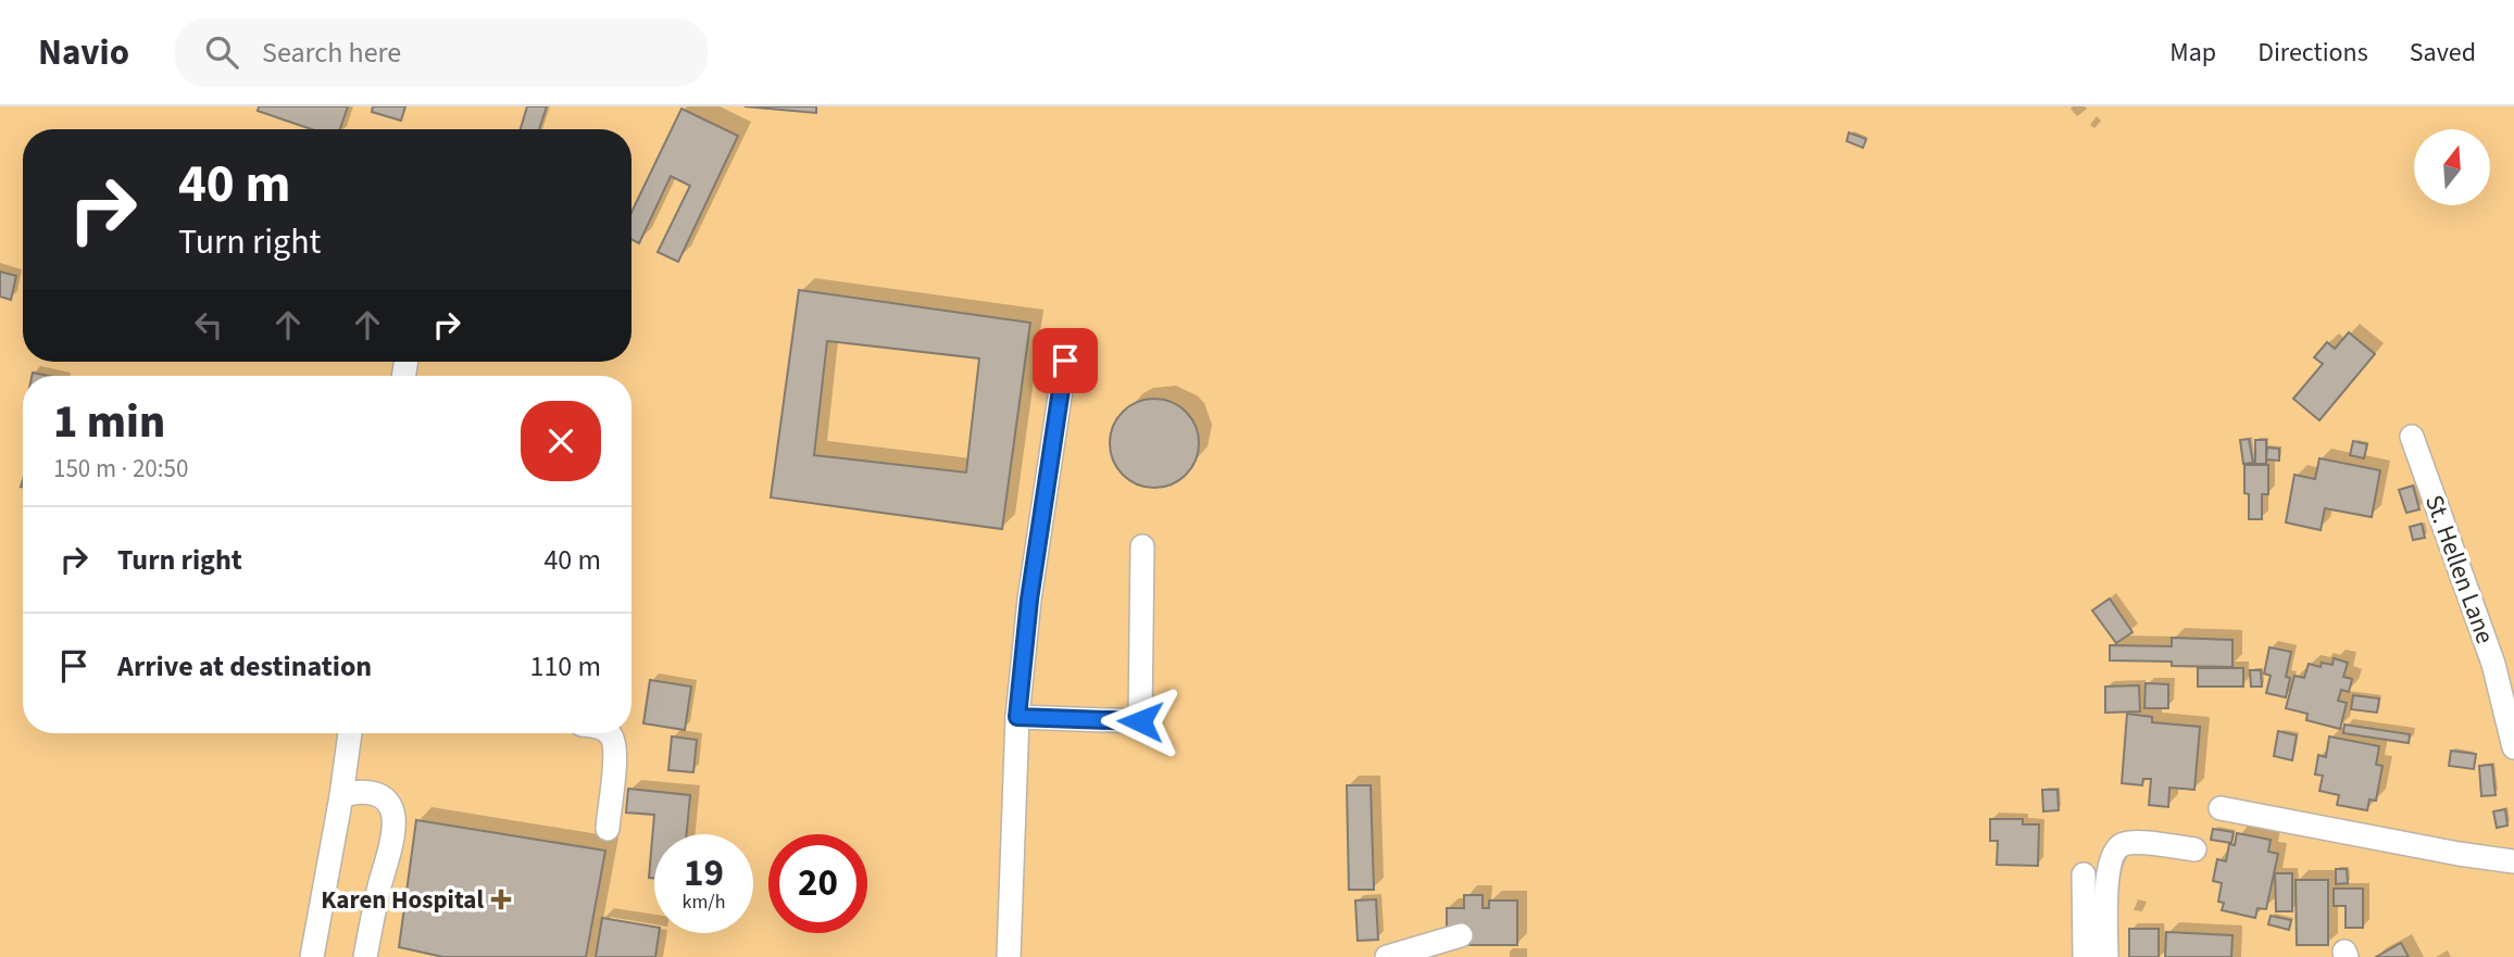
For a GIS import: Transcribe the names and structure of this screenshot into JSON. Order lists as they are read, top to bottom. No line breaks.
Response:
{"streets":{"street":["St. Hellen Lane"]},"places":{"health":["Karen Hospital"]},"north":"top","page":{"header":"Navio","search":"Search here","nav":["Map","Directions","Saved"],"turn":["40 m","Turn right"],"heading":["1 min","150 m · 20:50"],"list":[{"name":"Turn right","value":"40 m"},{"name":"Arrive at destination","value":"110 m"}],"speed":"19 km/h","limit":"20"}}
